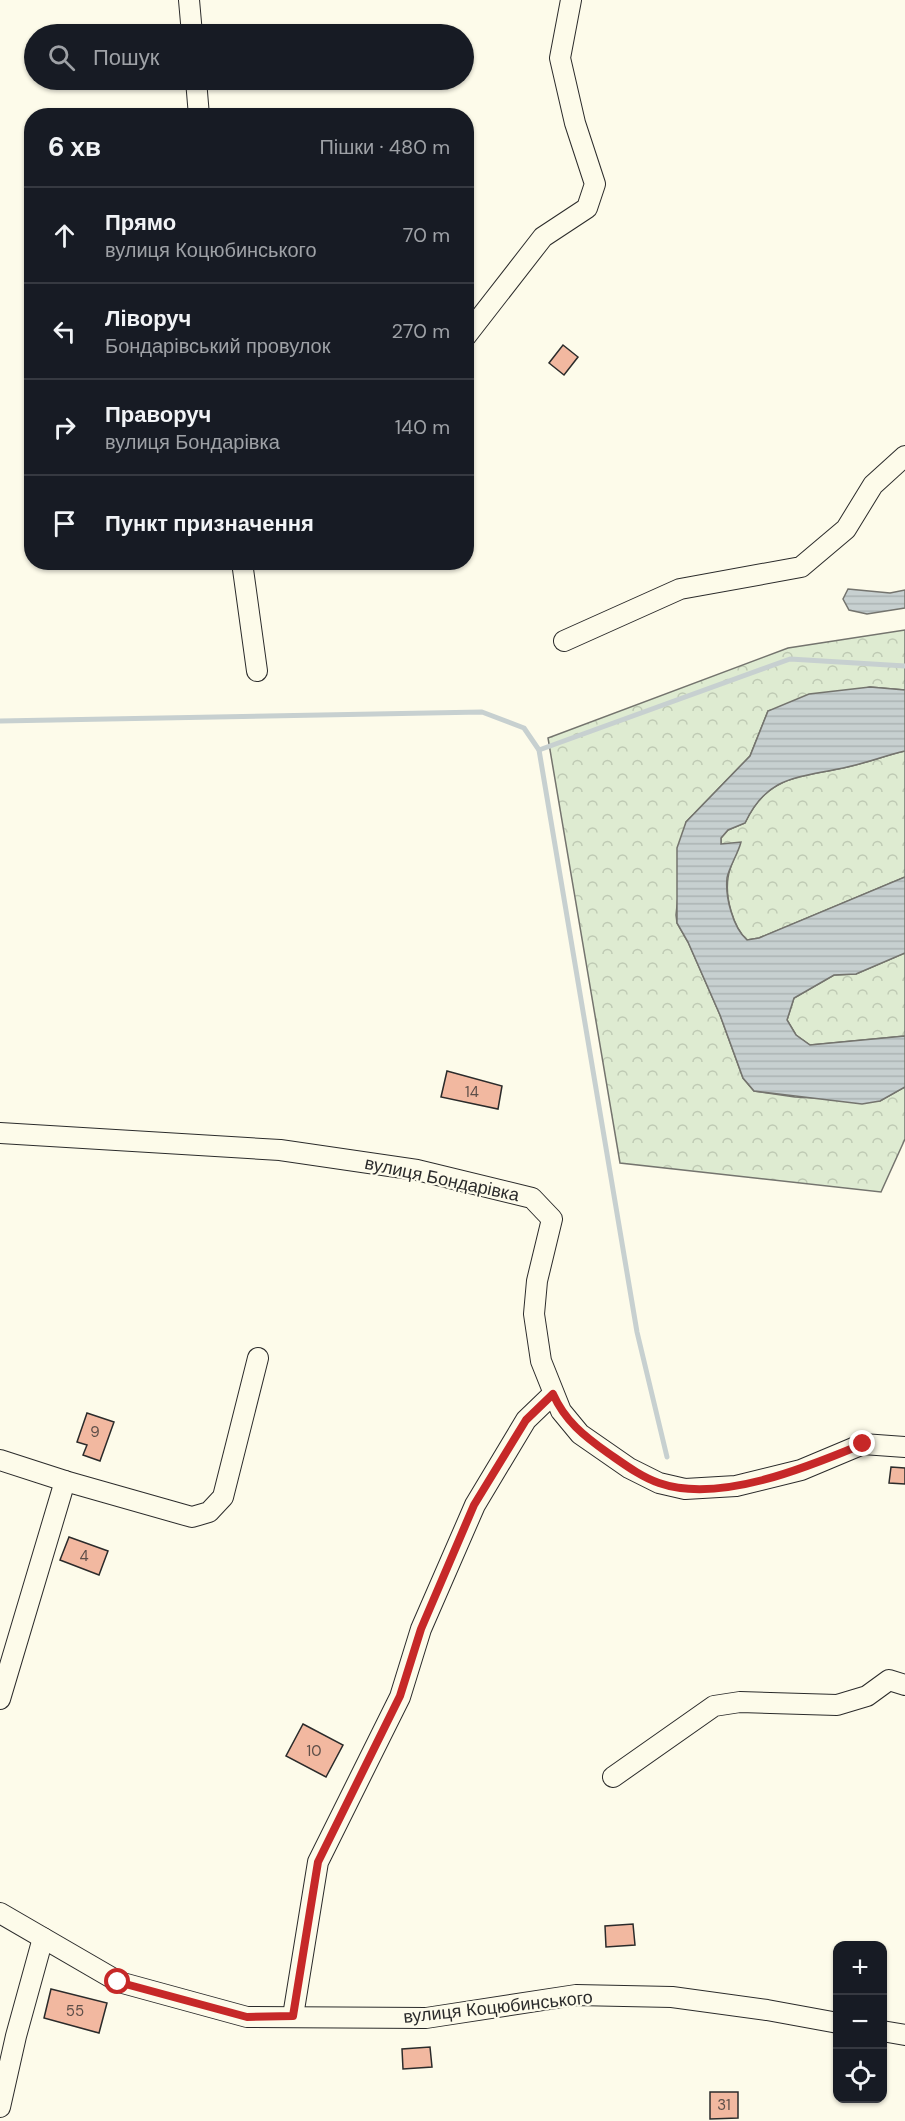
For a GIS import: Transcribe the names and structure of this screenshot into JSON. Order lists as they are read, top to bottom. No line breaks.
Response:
{"streets":{"street":["вулиця Бондарівка","вулиця Коцюбинського"]},"house_numbers":["14","9","4","10","55","31"],"page":{"search":"Пошук","heading":["6 хв","Пішки · 480 m"],"list":[["Прямо","вулиця Коцюбинського","70 m"],["Ліворуч","Бондарівський провулок","270 m"],["Праворуч","вулиця Бондарівка","140 m"],"Пункт призначення"],"map_buttons":["+","−"]}}
